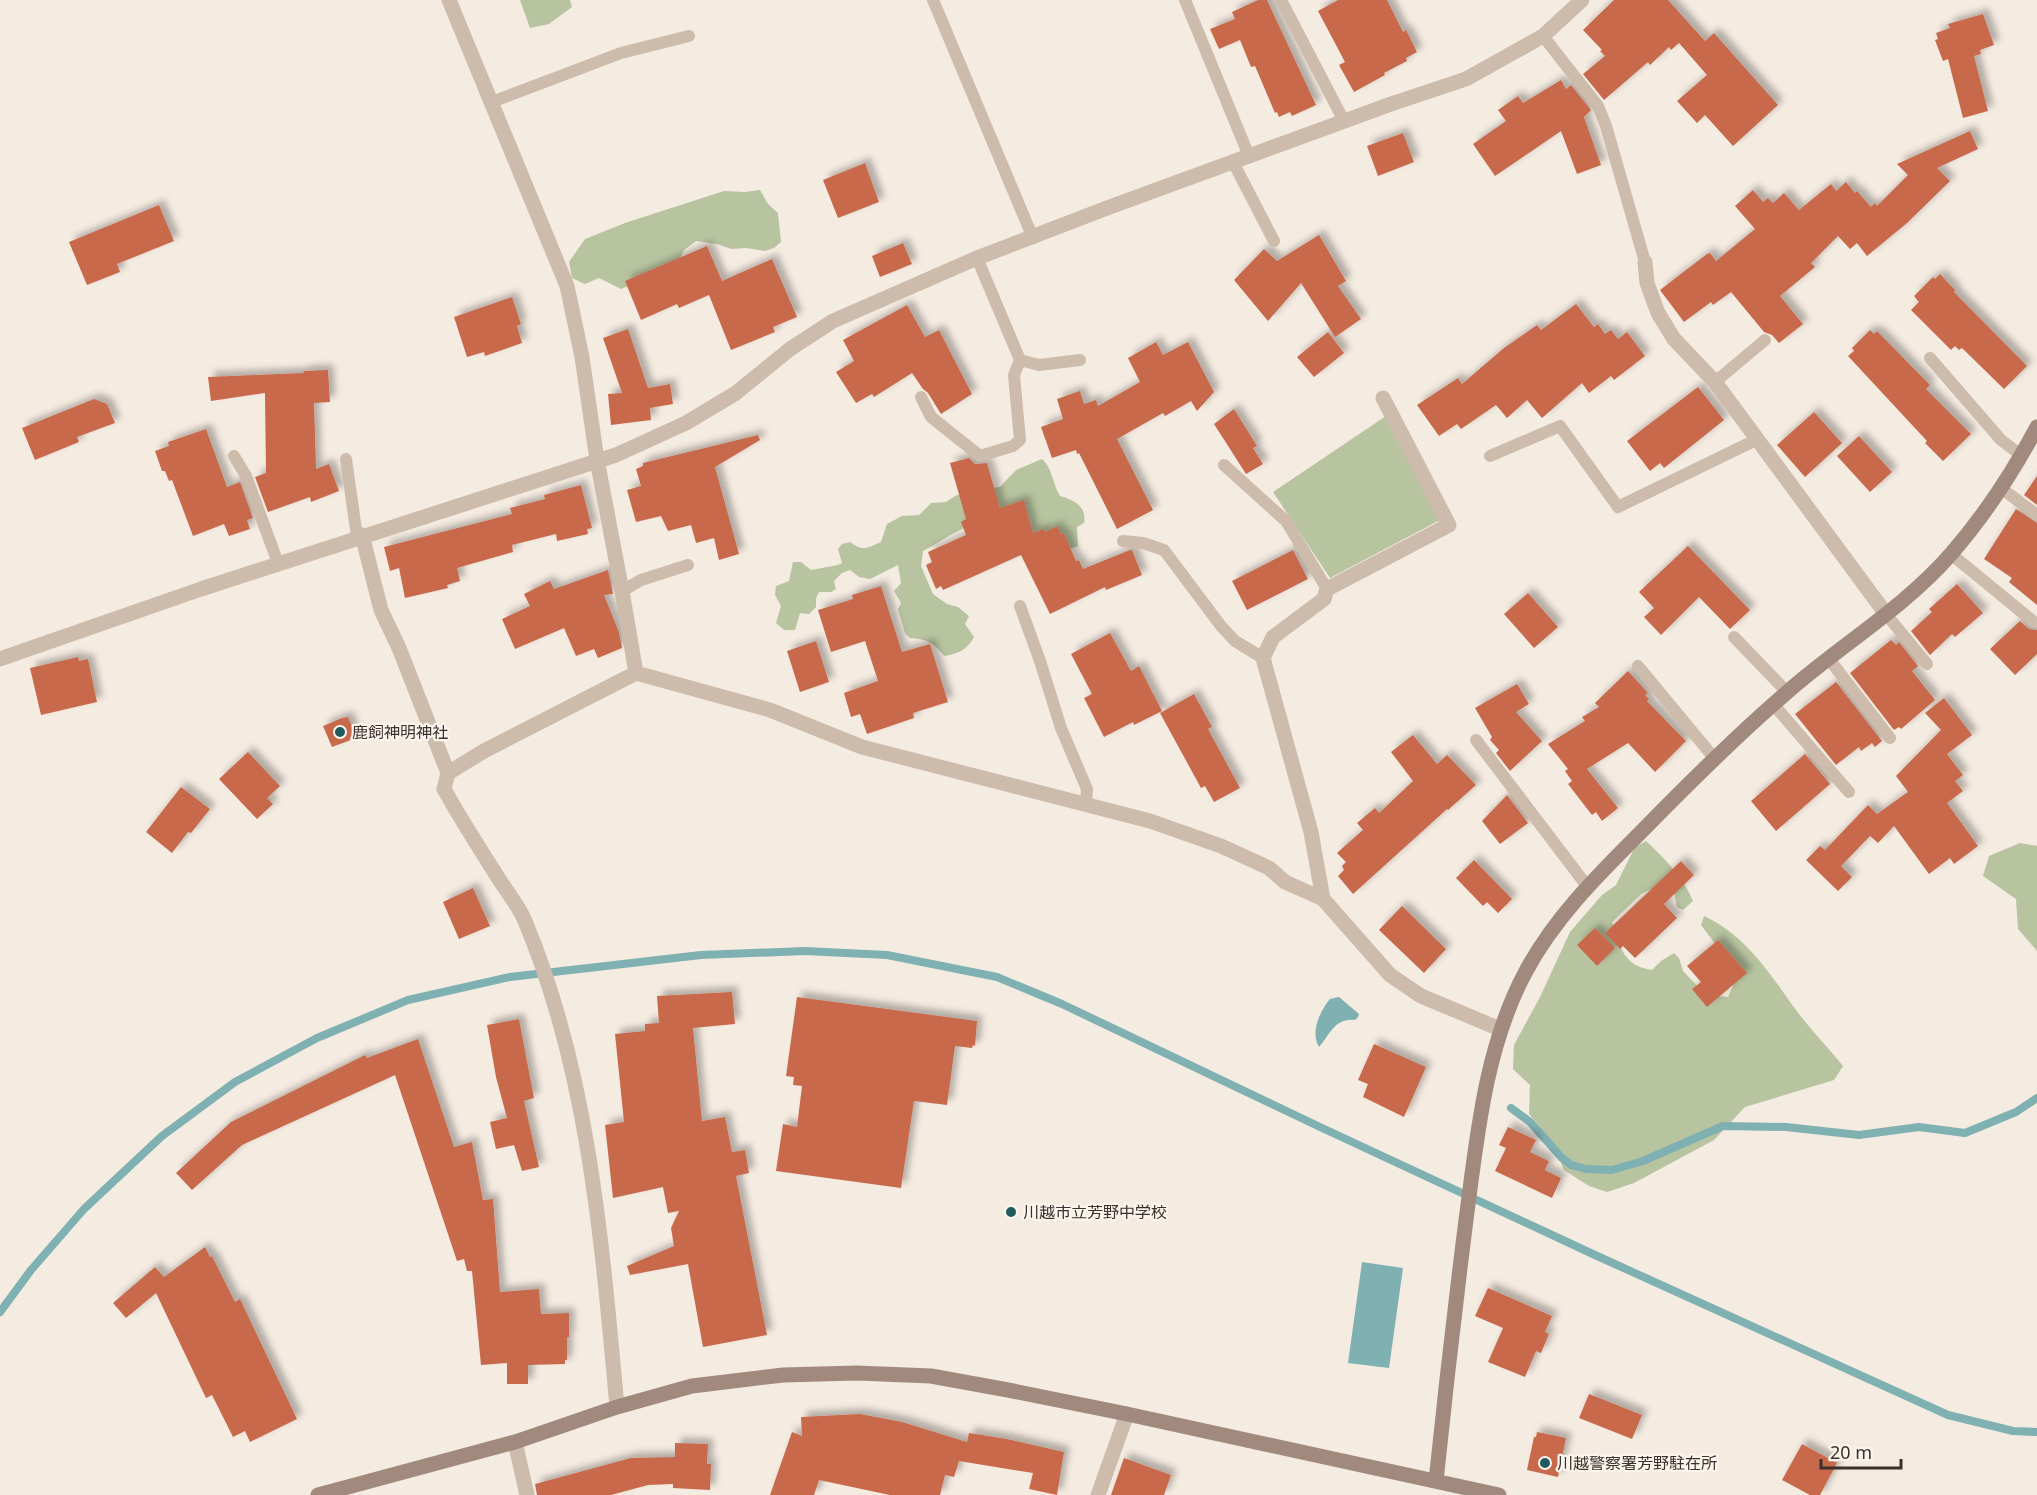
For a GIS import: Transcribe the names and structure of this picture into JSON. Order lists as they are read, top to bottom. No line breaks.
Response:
{"places":["鹿飼神明神社","川越市立芳野中学校","川越警察署芳野駐在所"],"scale_bar":"20 m"}
